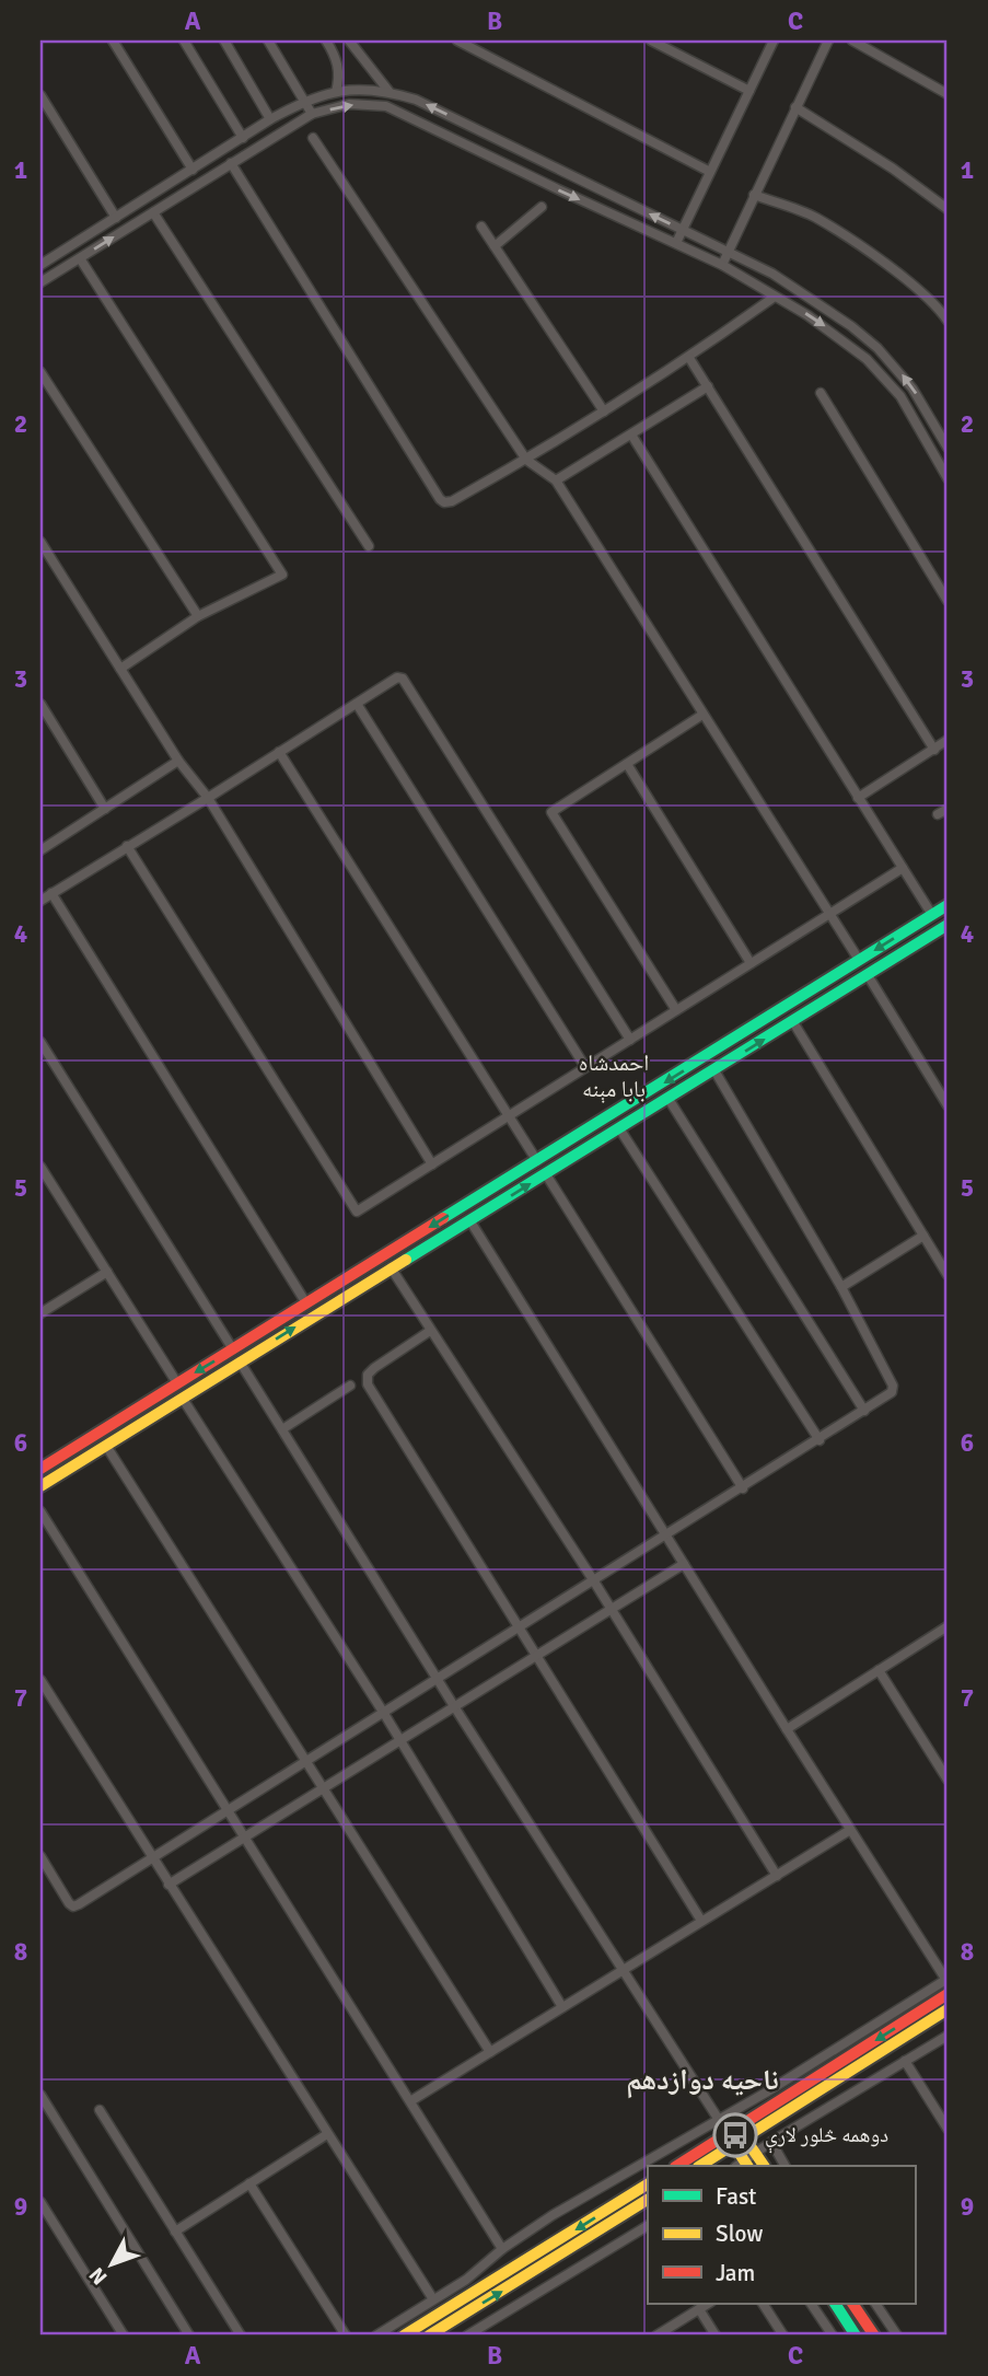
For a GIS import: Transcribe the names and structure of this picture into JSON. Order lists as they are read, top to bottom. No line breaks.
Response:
{"districts":["احمدشاه بابا مېنه","ناحیه دوازدهم"],"places":{"bus stop":["دوهمه څلور لارې"]},"legend":["Fast","Slow","Jam"],"north":"bottom left","grid":{"columns":["A","B","C"],"rows":["1","2","3","4","5","6","7","8","9"]}}
